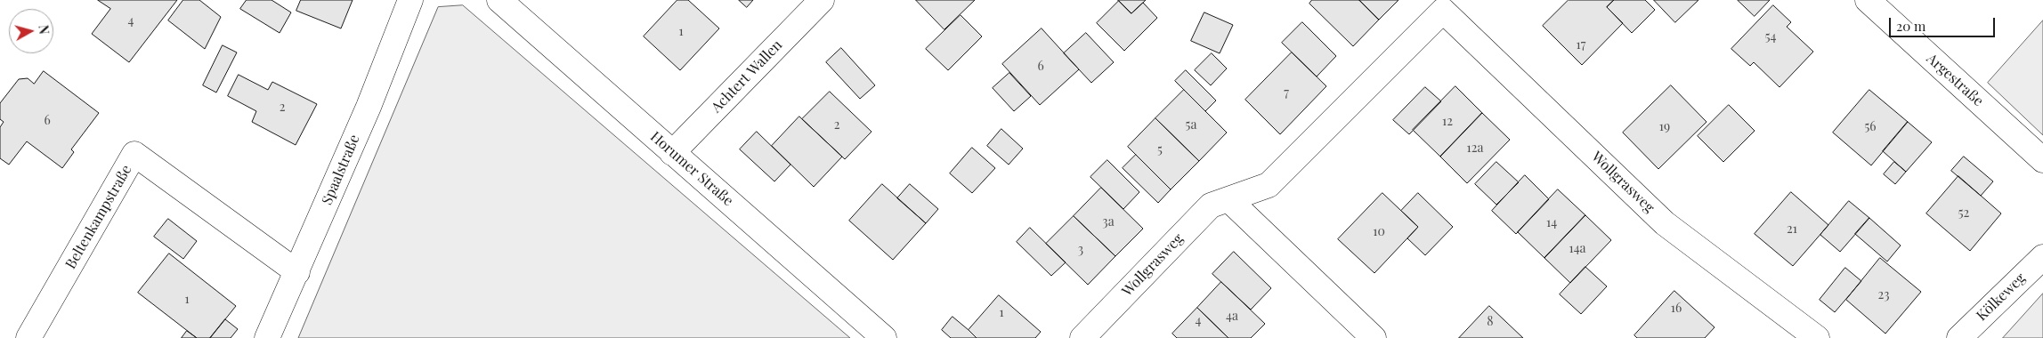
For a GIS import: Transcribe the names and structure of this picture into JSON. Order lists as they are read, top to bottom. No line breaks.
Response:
{"streets":{"street":["Achtert Wallen","Argestraße","Horumer Straße","Spaalstraße","Wollgrasweg","Beltenkampstraße","Kölkeweg"]},"crossings":[["Achtert Wallen","Horumer Straße"],["Spaalstraße","Beltenkampstraße"]],"house_numbers":["4","1","54","17","6","7","2","6","12","2","5a","19","56","12a","5","52","3a","14","21","10","14a","3","23","1","16","1","4a","4","8"],"scale_bar":"20 m","north":"right"}
